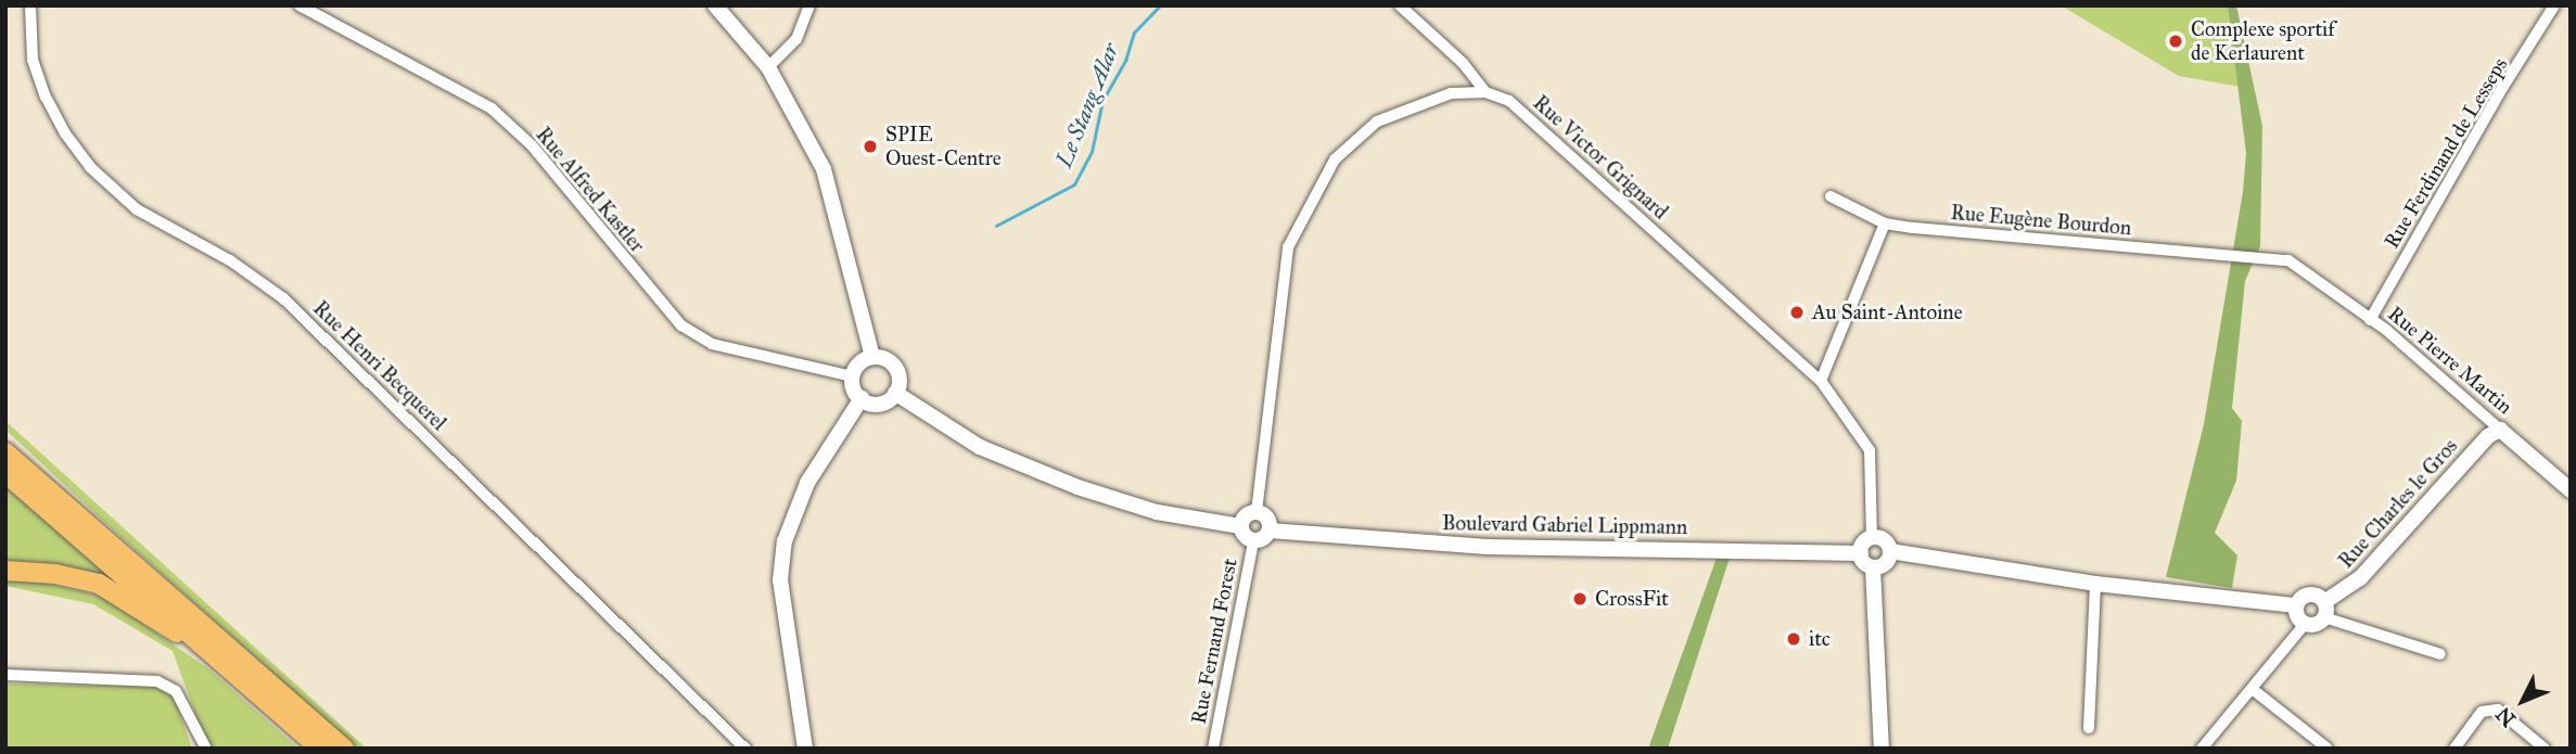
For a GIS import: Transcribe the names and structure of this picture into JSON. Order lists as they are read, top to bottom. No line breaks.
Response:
{"streets":{"street":["Rue Ferdinand de Lesseps","Rue Victor Grignard","Rue Alfred Kastler","Rue Eugène Bourdon","Rue Pierre Martin","Rue Henri Becquerel","Rue Charles le Gros","Boulevard Gabriel Lippmann","Rue Fernand Forest"]},"crossings":[["Rue Ferdinand de Lesseps","Rue Pierre Martin"],["Rue Victor Grignard","Boulevard Gabriel Lippmann"],["Rue Eugène Bourdon","Rue Pierre Martin"],["Rue Pierre Martin","Rue Charles le Gros"],["Boulevard Gabriel Lippmann","Rue Fernand Forest"]],"water":["Le Stang Alar"],"places":["Complexe sportif de Kerlaurent","SPIE Ouest-Centre","Au Saint-Antoine","CrossFit","itc"],"north":"bottom left"}
